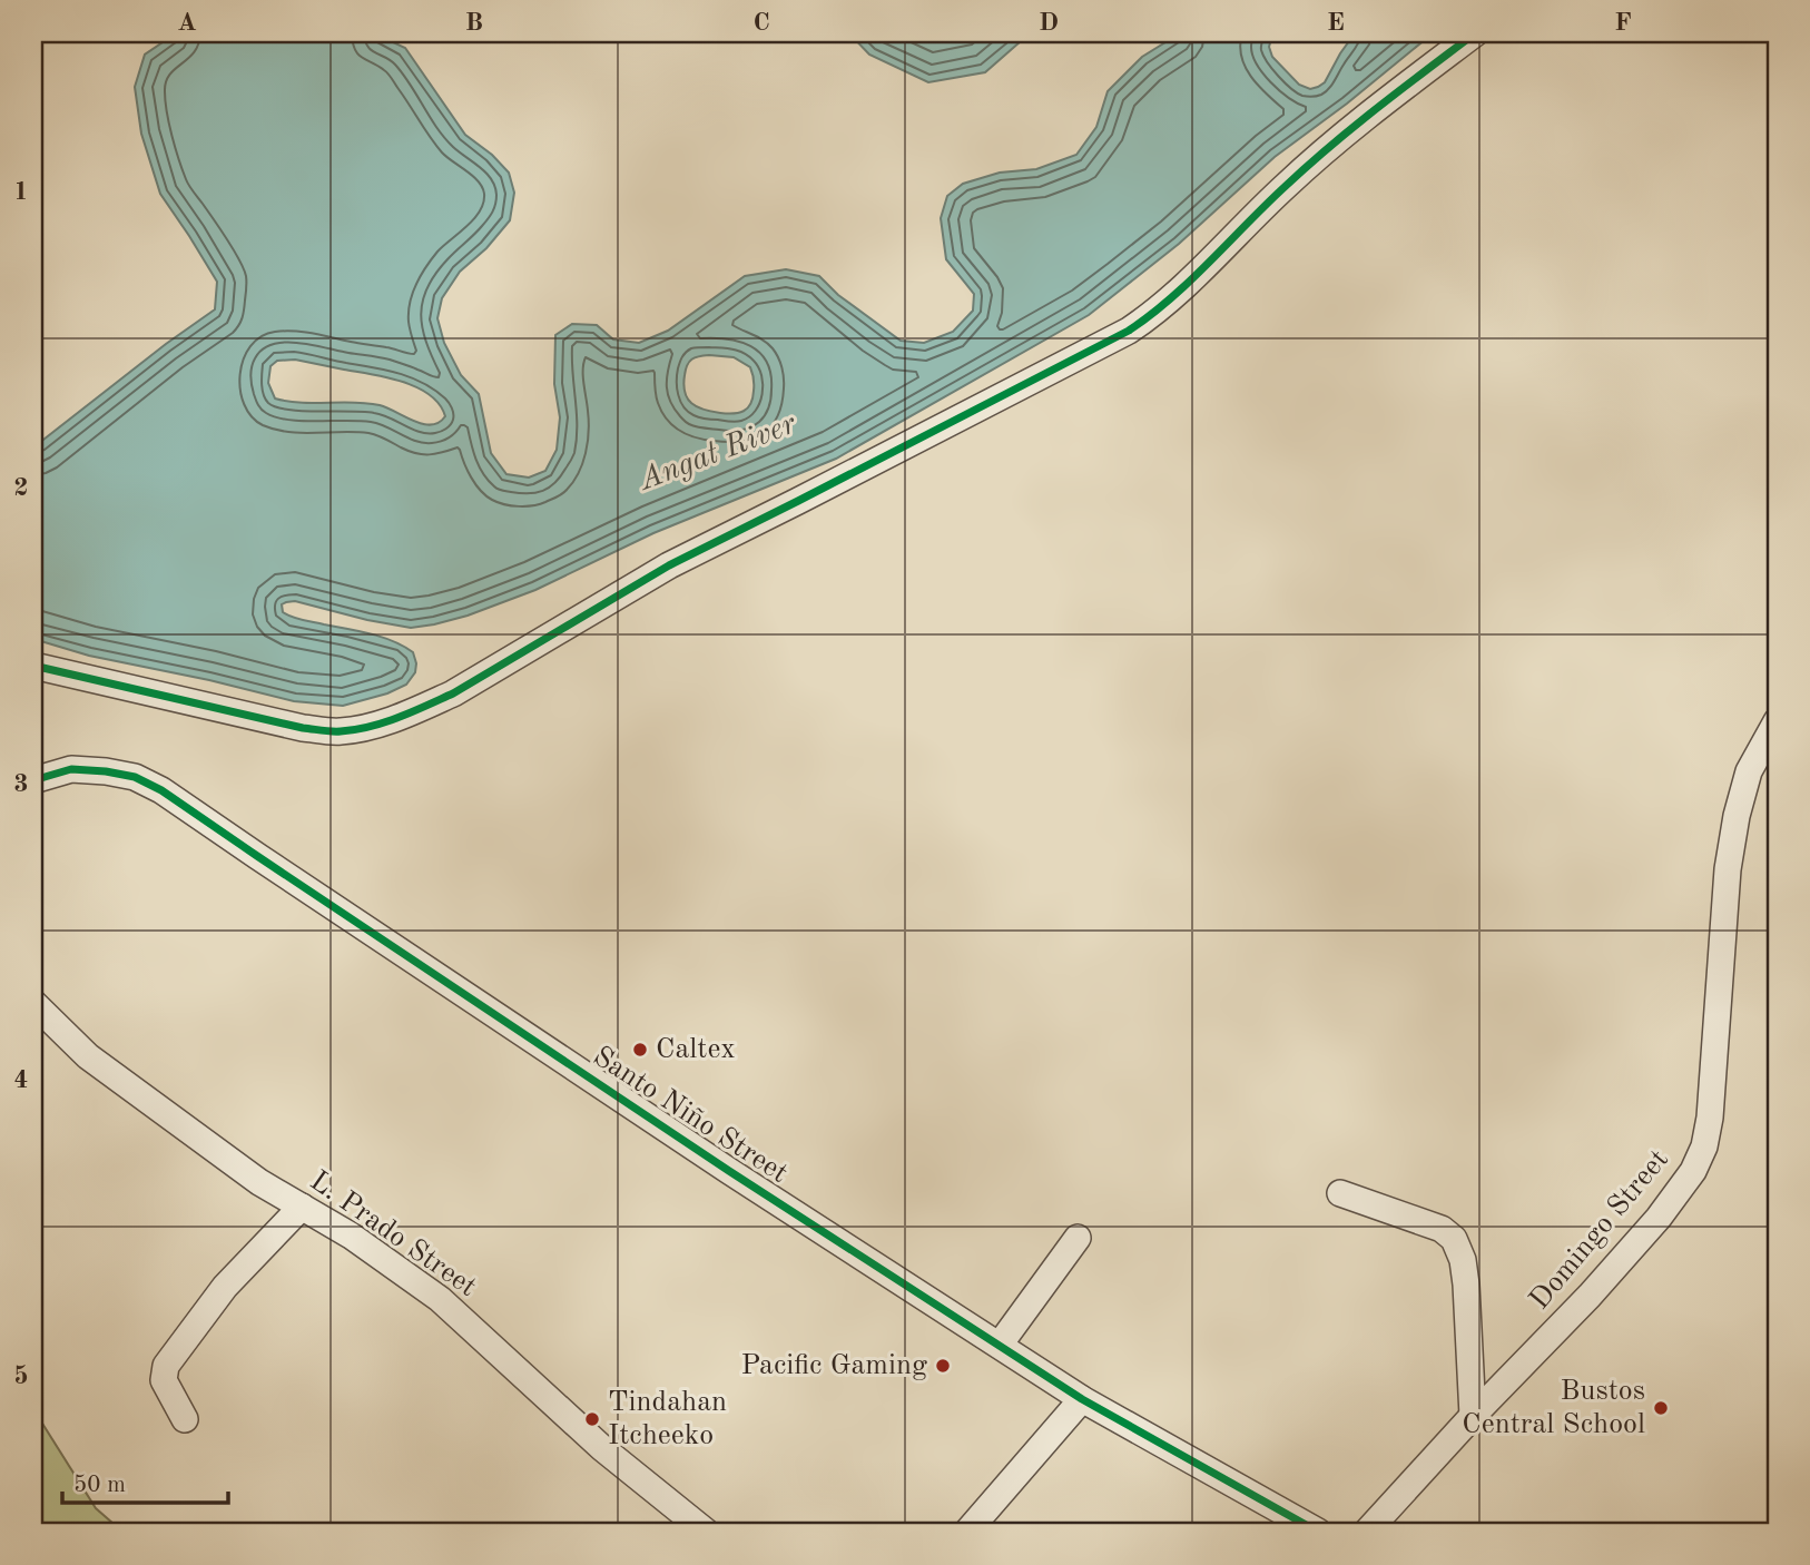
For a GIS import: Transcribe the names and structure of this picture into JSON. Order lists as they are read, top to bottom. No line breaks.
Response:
{"streets":{"street":["Santo Niño Street","Domingo Street","L. Prado Street"]},"water":["Angat River"],"places":["Caltex","Pacific Gaming","Bustos Central School","Tindahan Itcheeko"],"scale_bar":"50 m","grid":{"columns":["A","B","C","D","E","F"],"rows":["1","2","3","4","5"]}}
